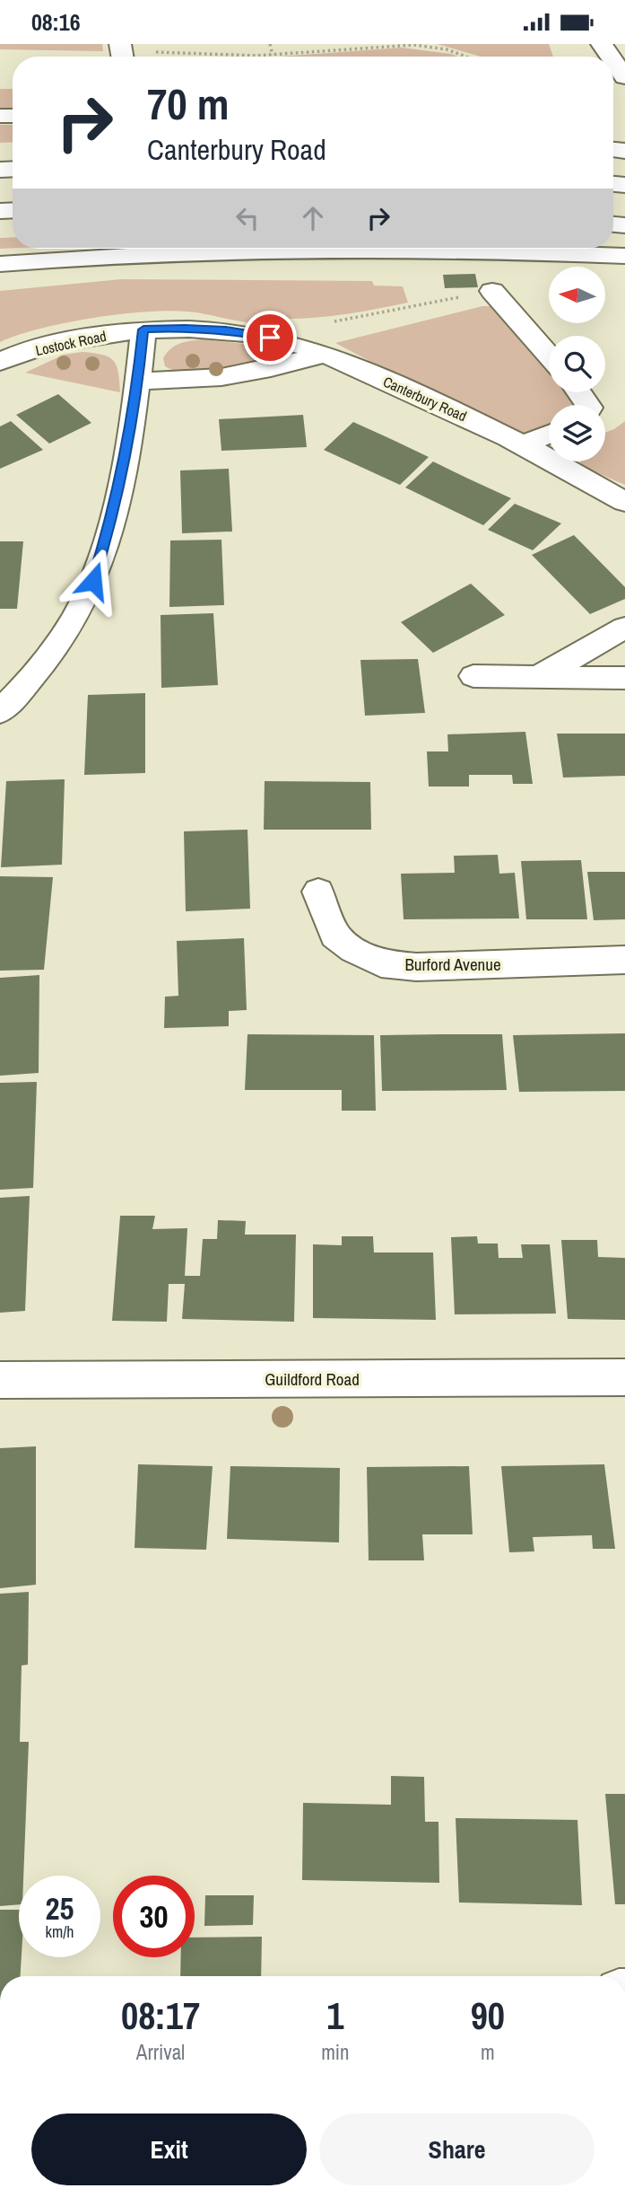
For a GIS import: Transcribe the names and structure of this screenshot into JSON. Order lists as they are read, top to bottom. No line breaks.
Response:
{"streets":{"main road":["Lostock Road","Canterbury Road","Burford Avenue","Guildford Road"]},"crossings":[["Lostock Road","Canterbury Road"]],"north":"left","page":{"status":"08:16","turn":["70 m","Canterbury Road"],"speed":"25 km/h","limit":"30","eta":["08:17","Arrival","1","min","90","m"],"buttons":["Exit","Share"]}}
